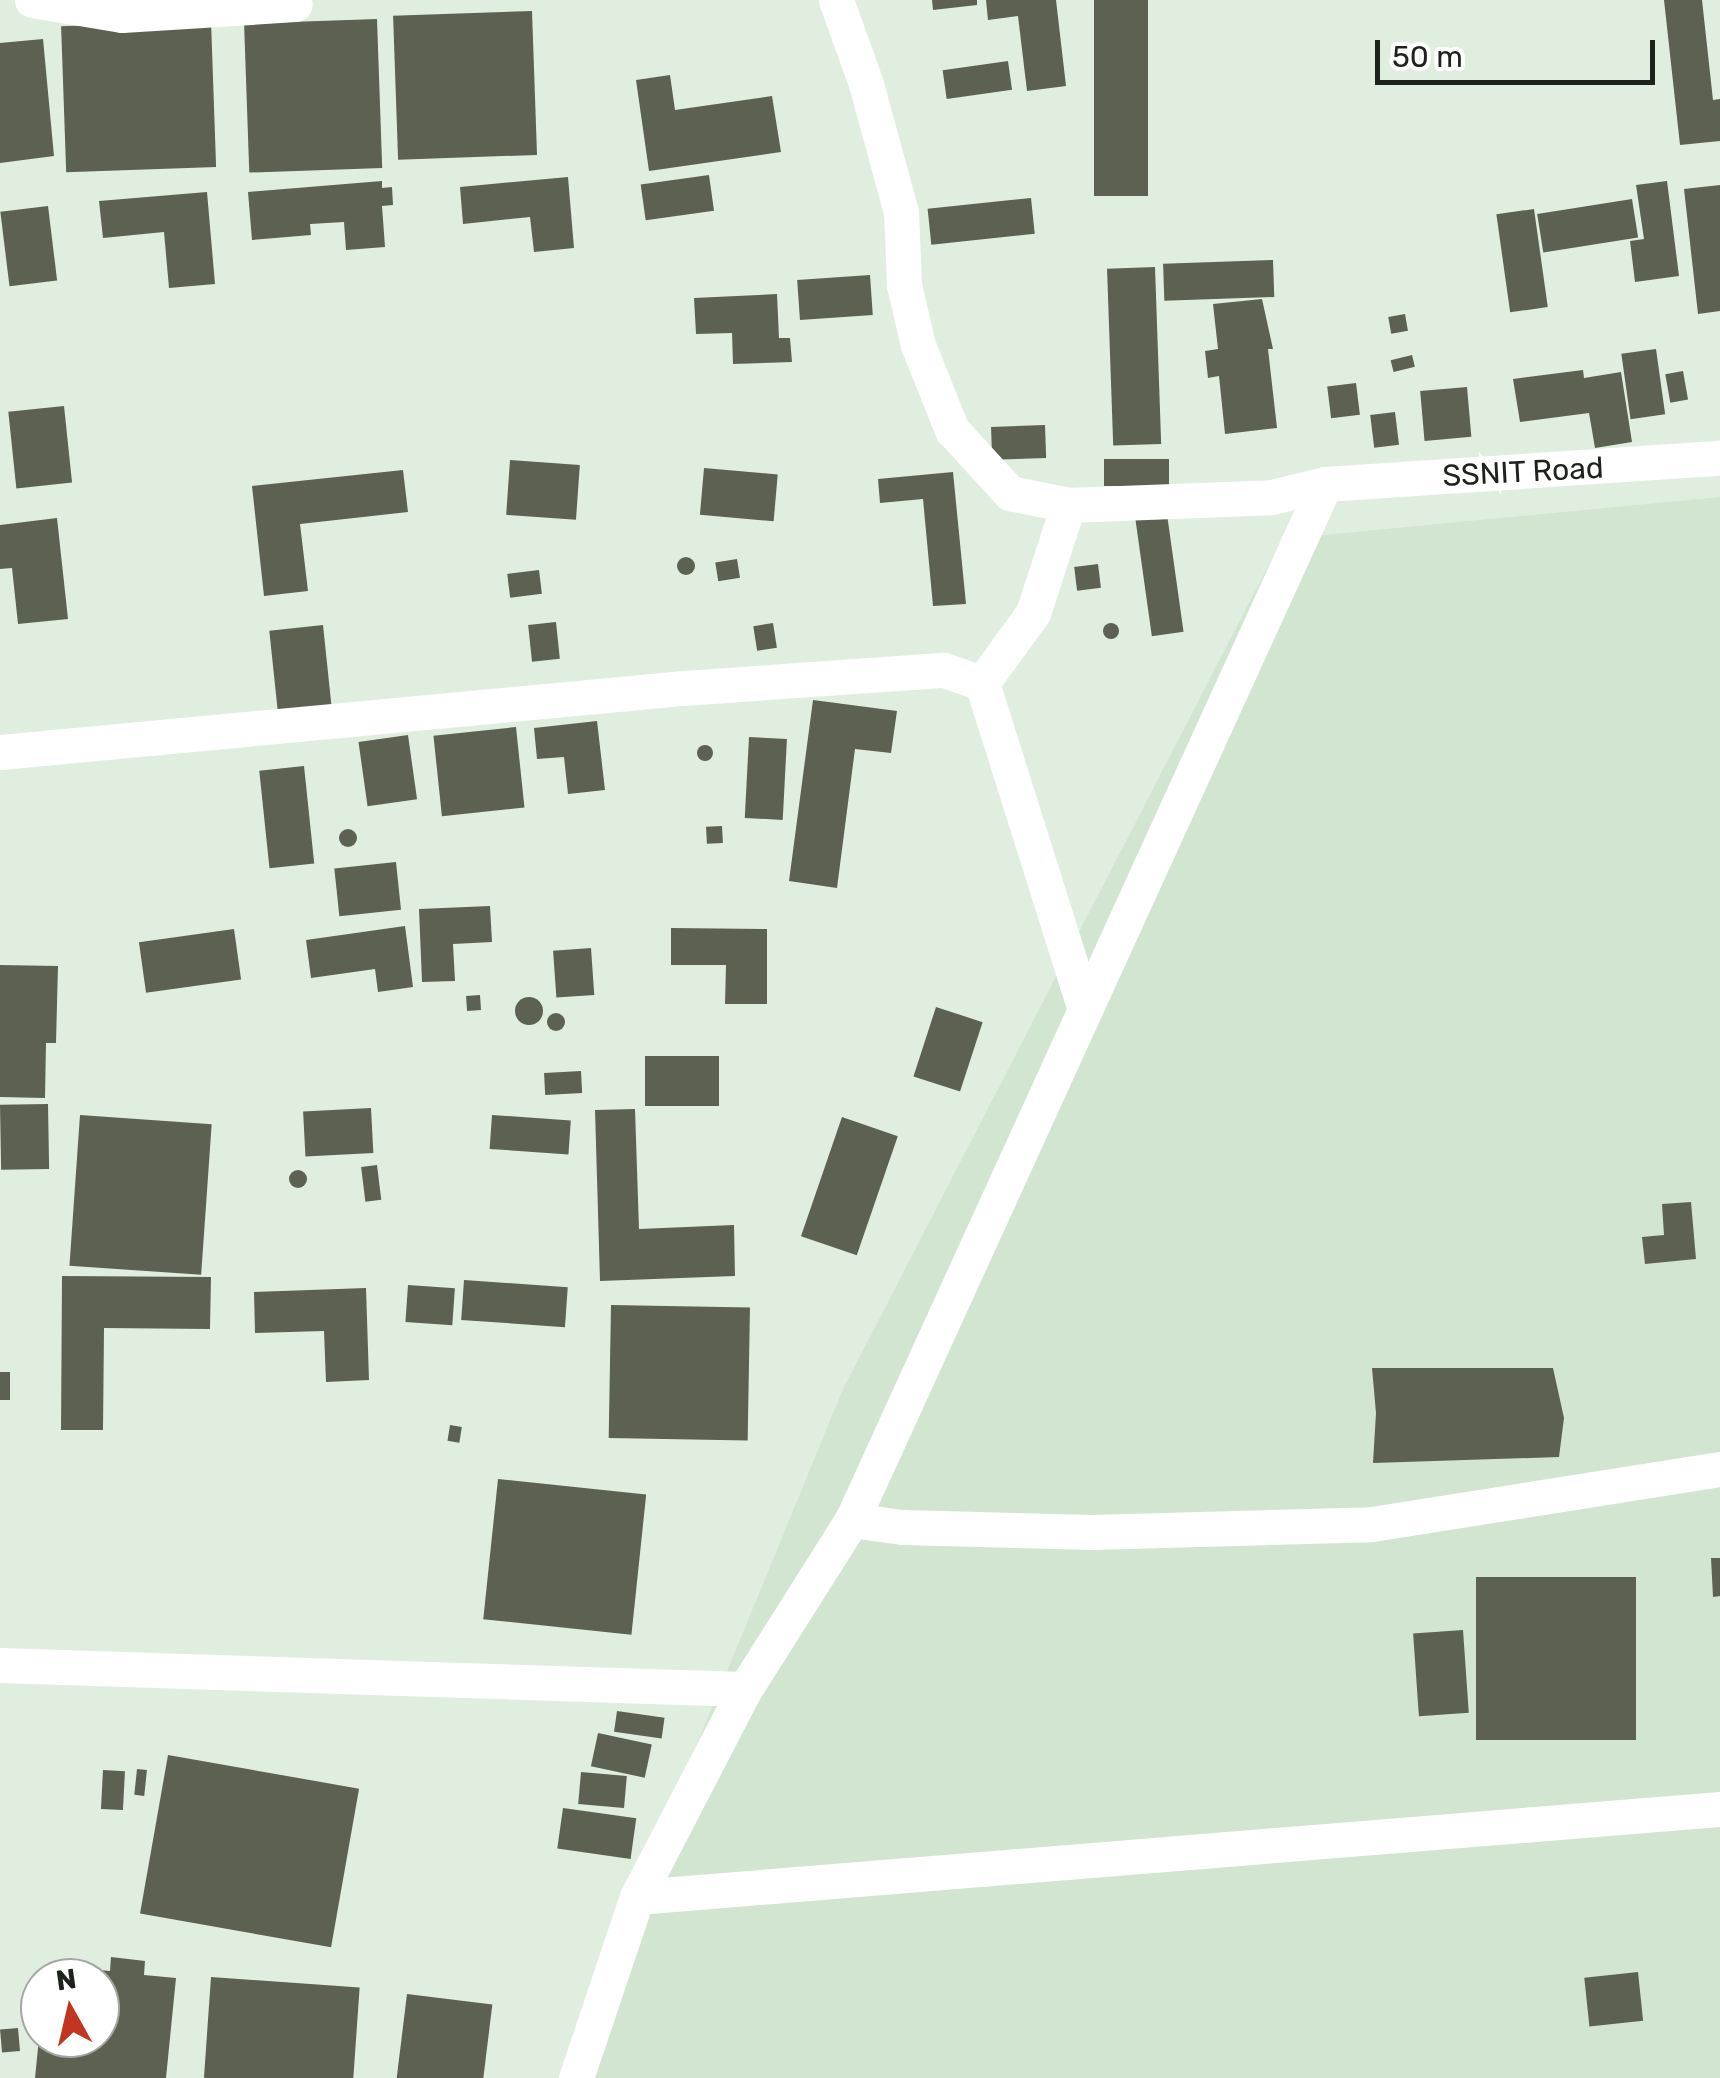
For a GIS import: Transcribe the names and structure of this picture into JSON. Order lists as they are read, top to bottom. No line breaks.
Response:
{"streets":{"street":["SSNIT Road"]},"scale_bar":"50 m","north":"top"}
